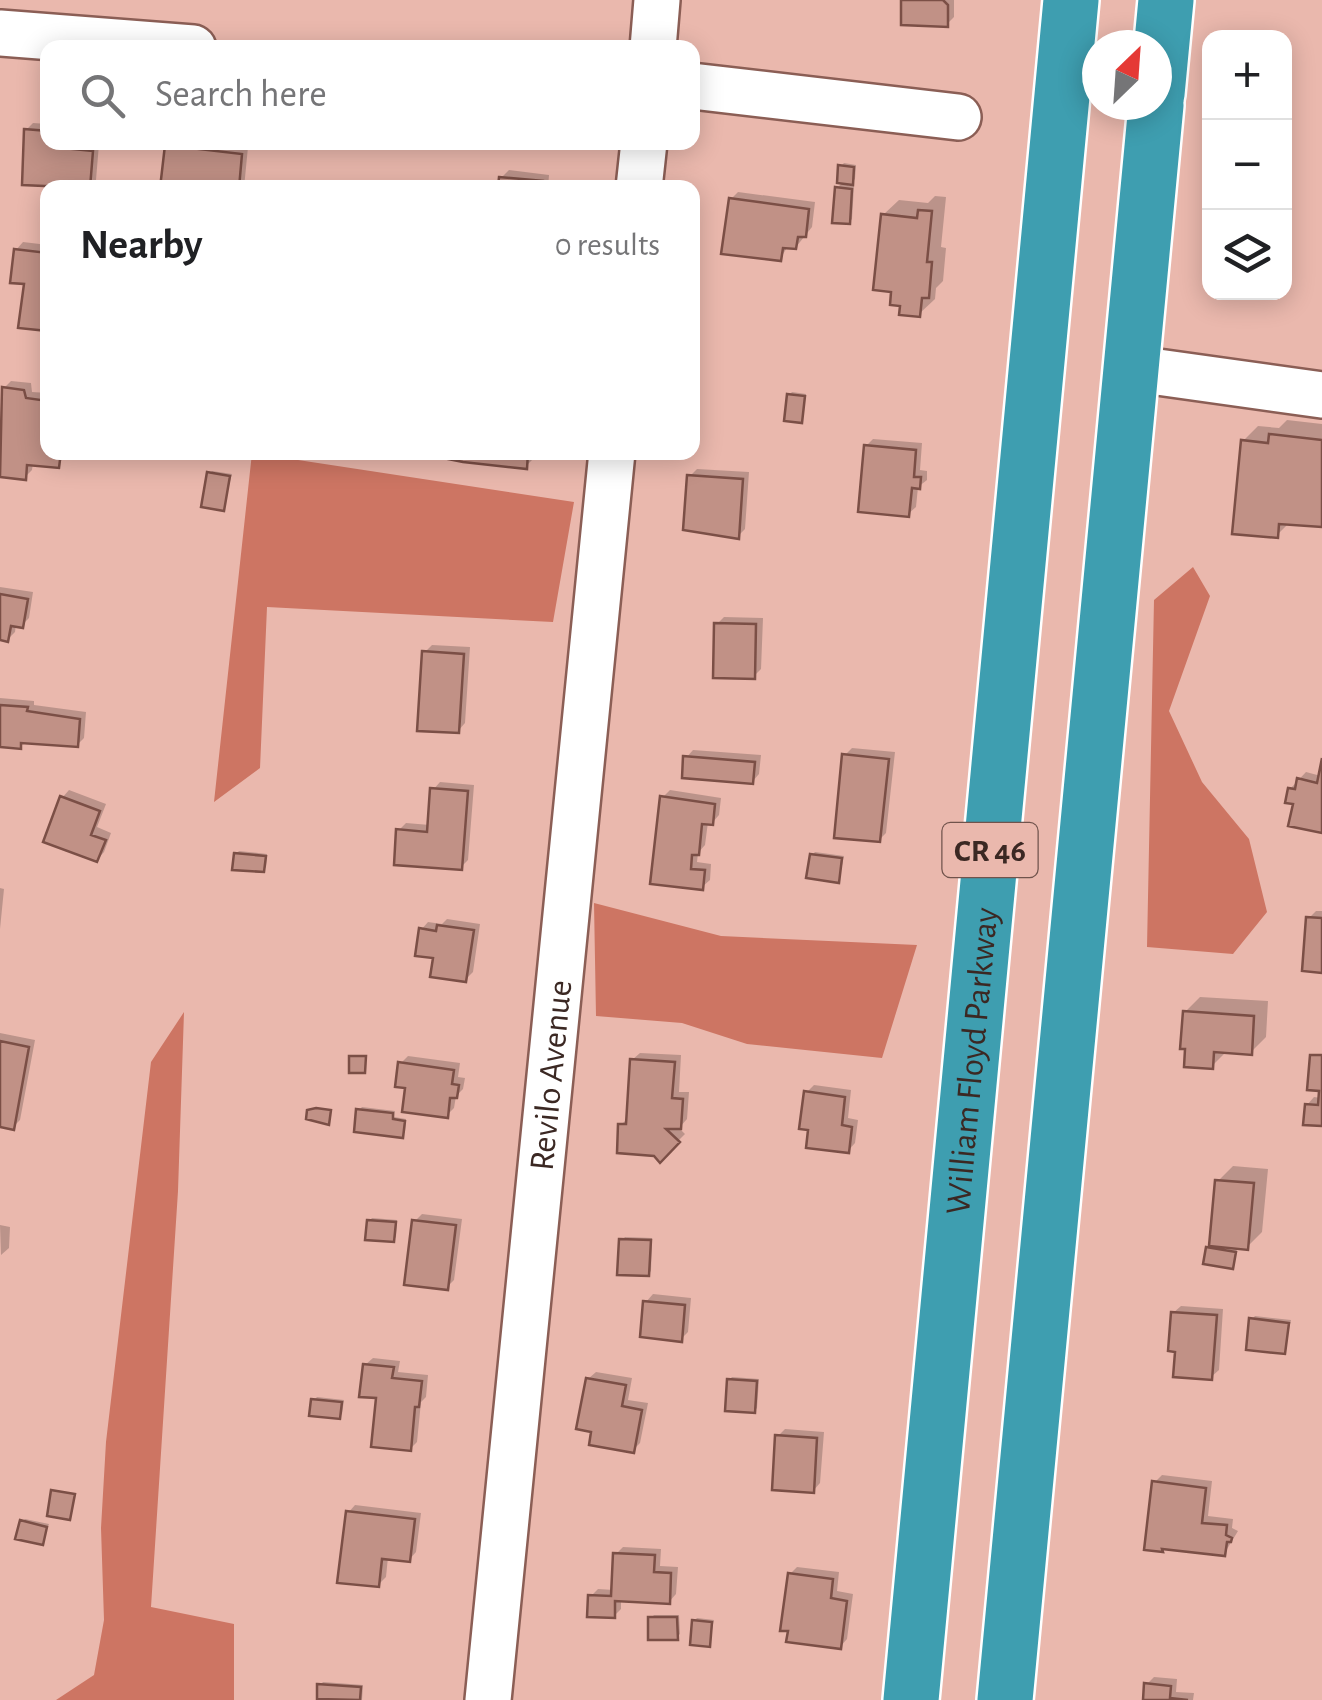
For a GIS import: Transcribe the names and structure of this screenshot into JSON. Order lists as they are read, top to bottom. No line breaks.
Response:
{"streets":{"highway":["CR 46","William Floyd Parkway"],"street":["Revilo Avenue"]},"north":"top right","page":{"map_buttons":["+","−"],"search":"Search here","heading":["Nearby","0 results"]}}
